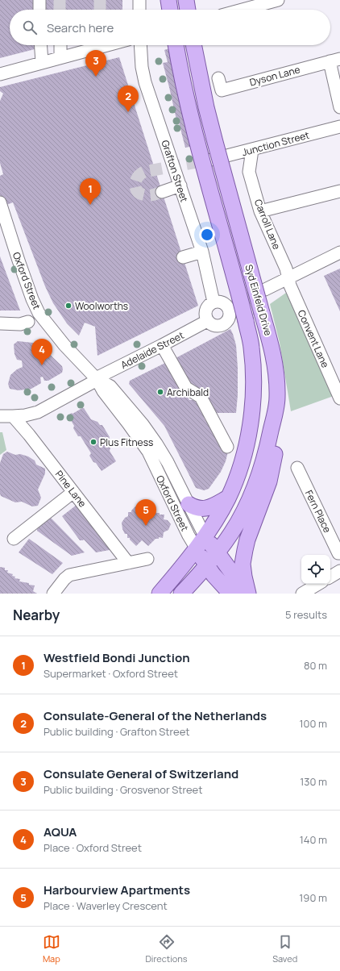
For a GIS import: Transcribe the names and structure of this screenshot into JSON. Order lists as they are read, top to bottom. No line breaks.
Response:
{"streets":{"main road":["Syd Einfeld Drive"],"street":["Dyson Lane","Junction Street","Grafton Street","Carroll Lane","Oxford Street","Convent Lane","Adelaide Street","Pine Lane","Fern Place"]},"crossings":[["Junction Street","Carroll Lane"],["Grafton Street","Adelaide Street"],["Carroll Lane","Convent Lane"],["Oxford Street","Syd Einfeld Drive"],["Oxford Street","Adelaide Street"],["Adelaide Street","Pine Lane"]],"places":["Woolworths","Archibald","Plus Fitness"],"page":{"search":"Search here","pins":["3","2","1","4","5"],"heading":["Nearby","5 results"],"list":[{"mark":"1","name":"Westfield Bondi Junction","note":"Supermarket · Oxford Street","value":"80 m"},{"mark":"2","name":"Consulate-General of the Netherlands","note":"Public building · Grafton Street","value":"100 m"},{"mark":"3","name":"Consulate General of Switzerland","note":"Public building · Grosvenor Street","value":"130 m"},{"mark":"4","name":"AQUA","note":"Place · Oxford Street","value":"140 m"},{"mark":"5","name":"Harbourview Apartments","note":"Place · Waverley Crescent","value":"190 m"}],"nav":["Map","Directions","Saved"]}}
